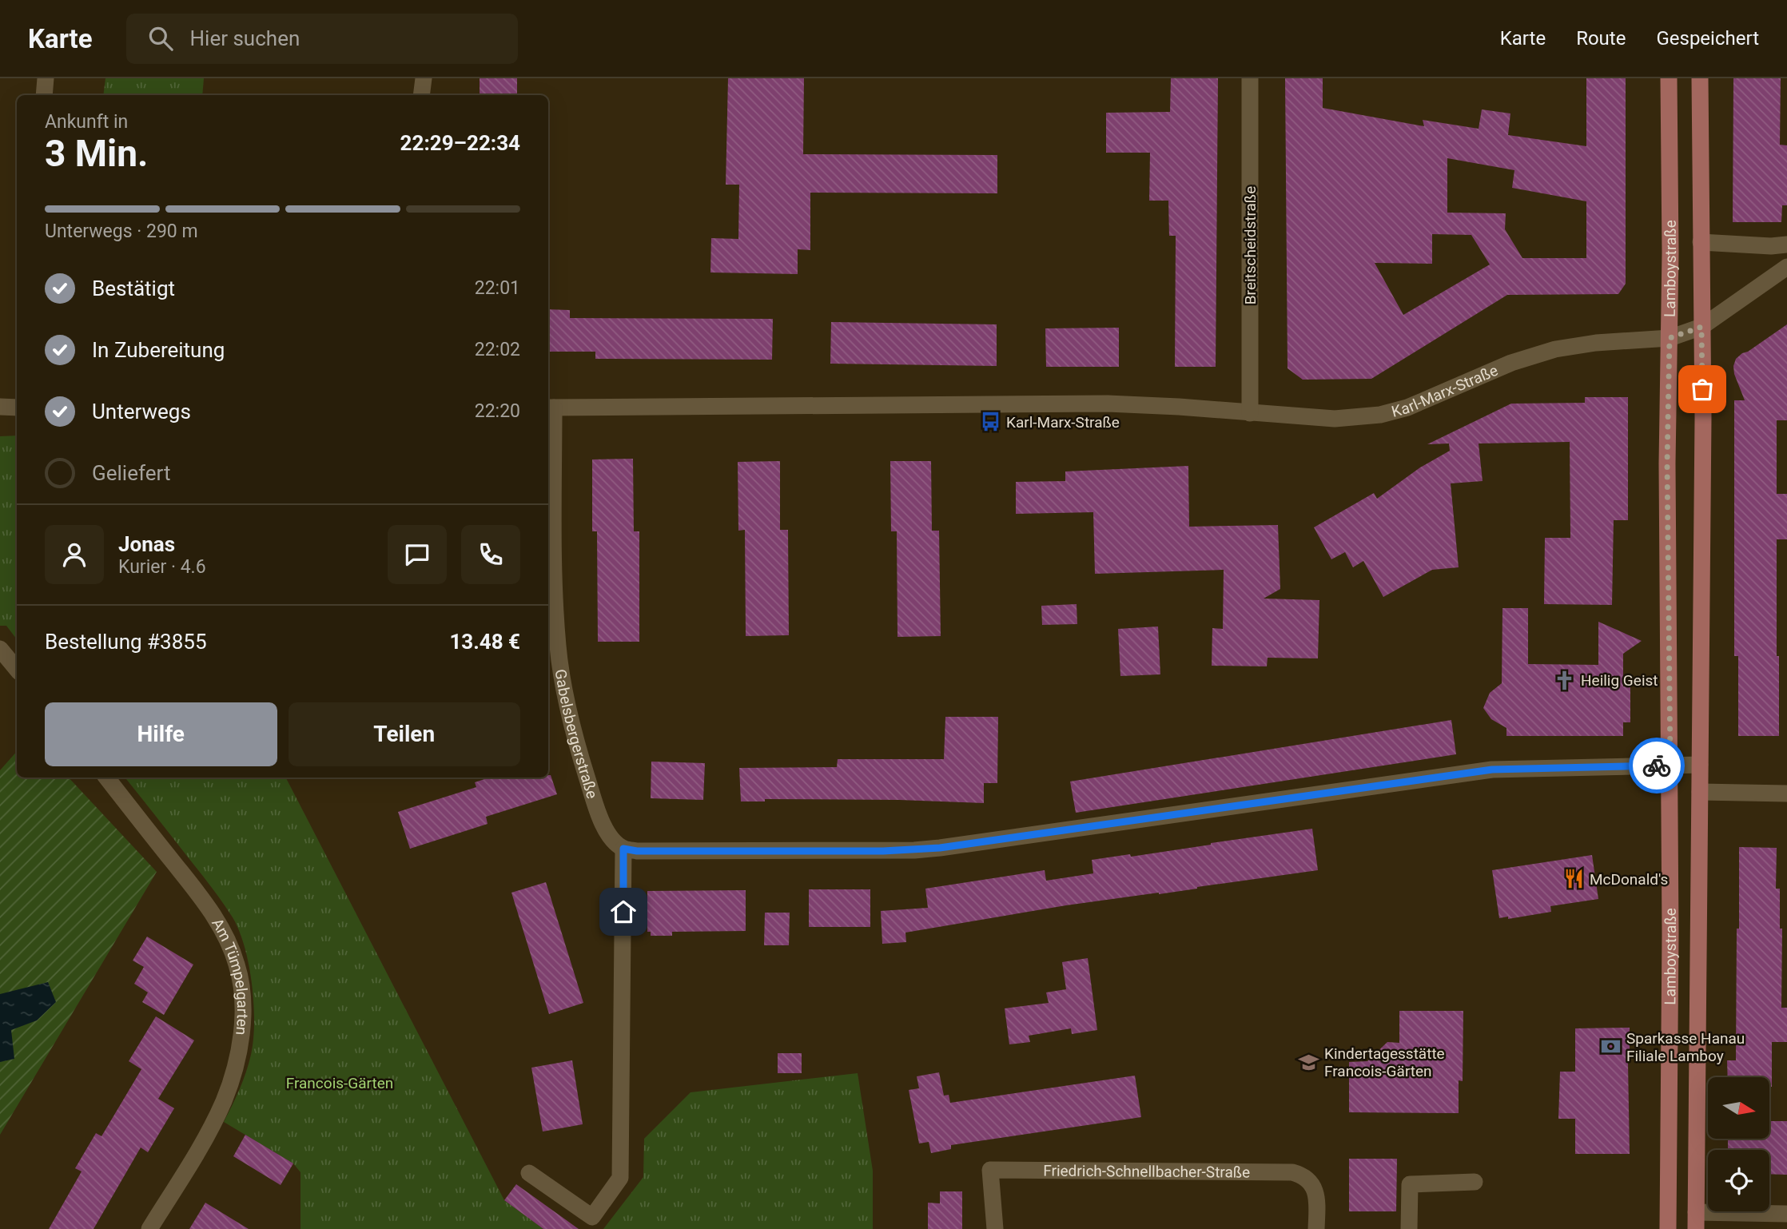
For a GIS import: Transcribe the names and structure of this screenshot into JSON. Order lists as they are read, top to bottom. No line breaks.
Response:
{"streets":{"main road":["Lamboystraße"],"street":["Breitscheidstraße","Karl-Marx-Straße","Gabelsbergerstraße","Am Tümpelgarten","Friedrich-Schnellbacher-Straße"]},"crossings":[["Breitscheidstraße","Karl-Marx-Straße"],["Lamboystraße","Karl-Marx-Straße"],["Karl-Marx-Straße","Gabelsbergerstraße"]],"parks":["Francois-Gärten"],"places":{"bus stop":["Karl-Marx-Straße"],"church":["Heilig Geist"],"restaurant":["McDonald's"],"bank":["Sparkasse Hanau Filiale Lamboy"],"school or university":["Kindertagesstätte Francois-Gärten"]},"north":"right","page":{"header":"Karte","search":"Hier suchen","nav":["Karte","Route","Gespeichert"],"heading":["3 Min.","Ankunft in","22:29–22:34"],"panel":["Jonas","Kurier · 4.6","Bestellung #3855","13.48 €"],"bar":"Unterwegs · 290 m","list":[["Bestätigt","22:01"],["In Zubereitung","22:02"],["Unterwegs","22:20"],"Geliefert"],"buttons":["Hilfe","Teilen"]}}
